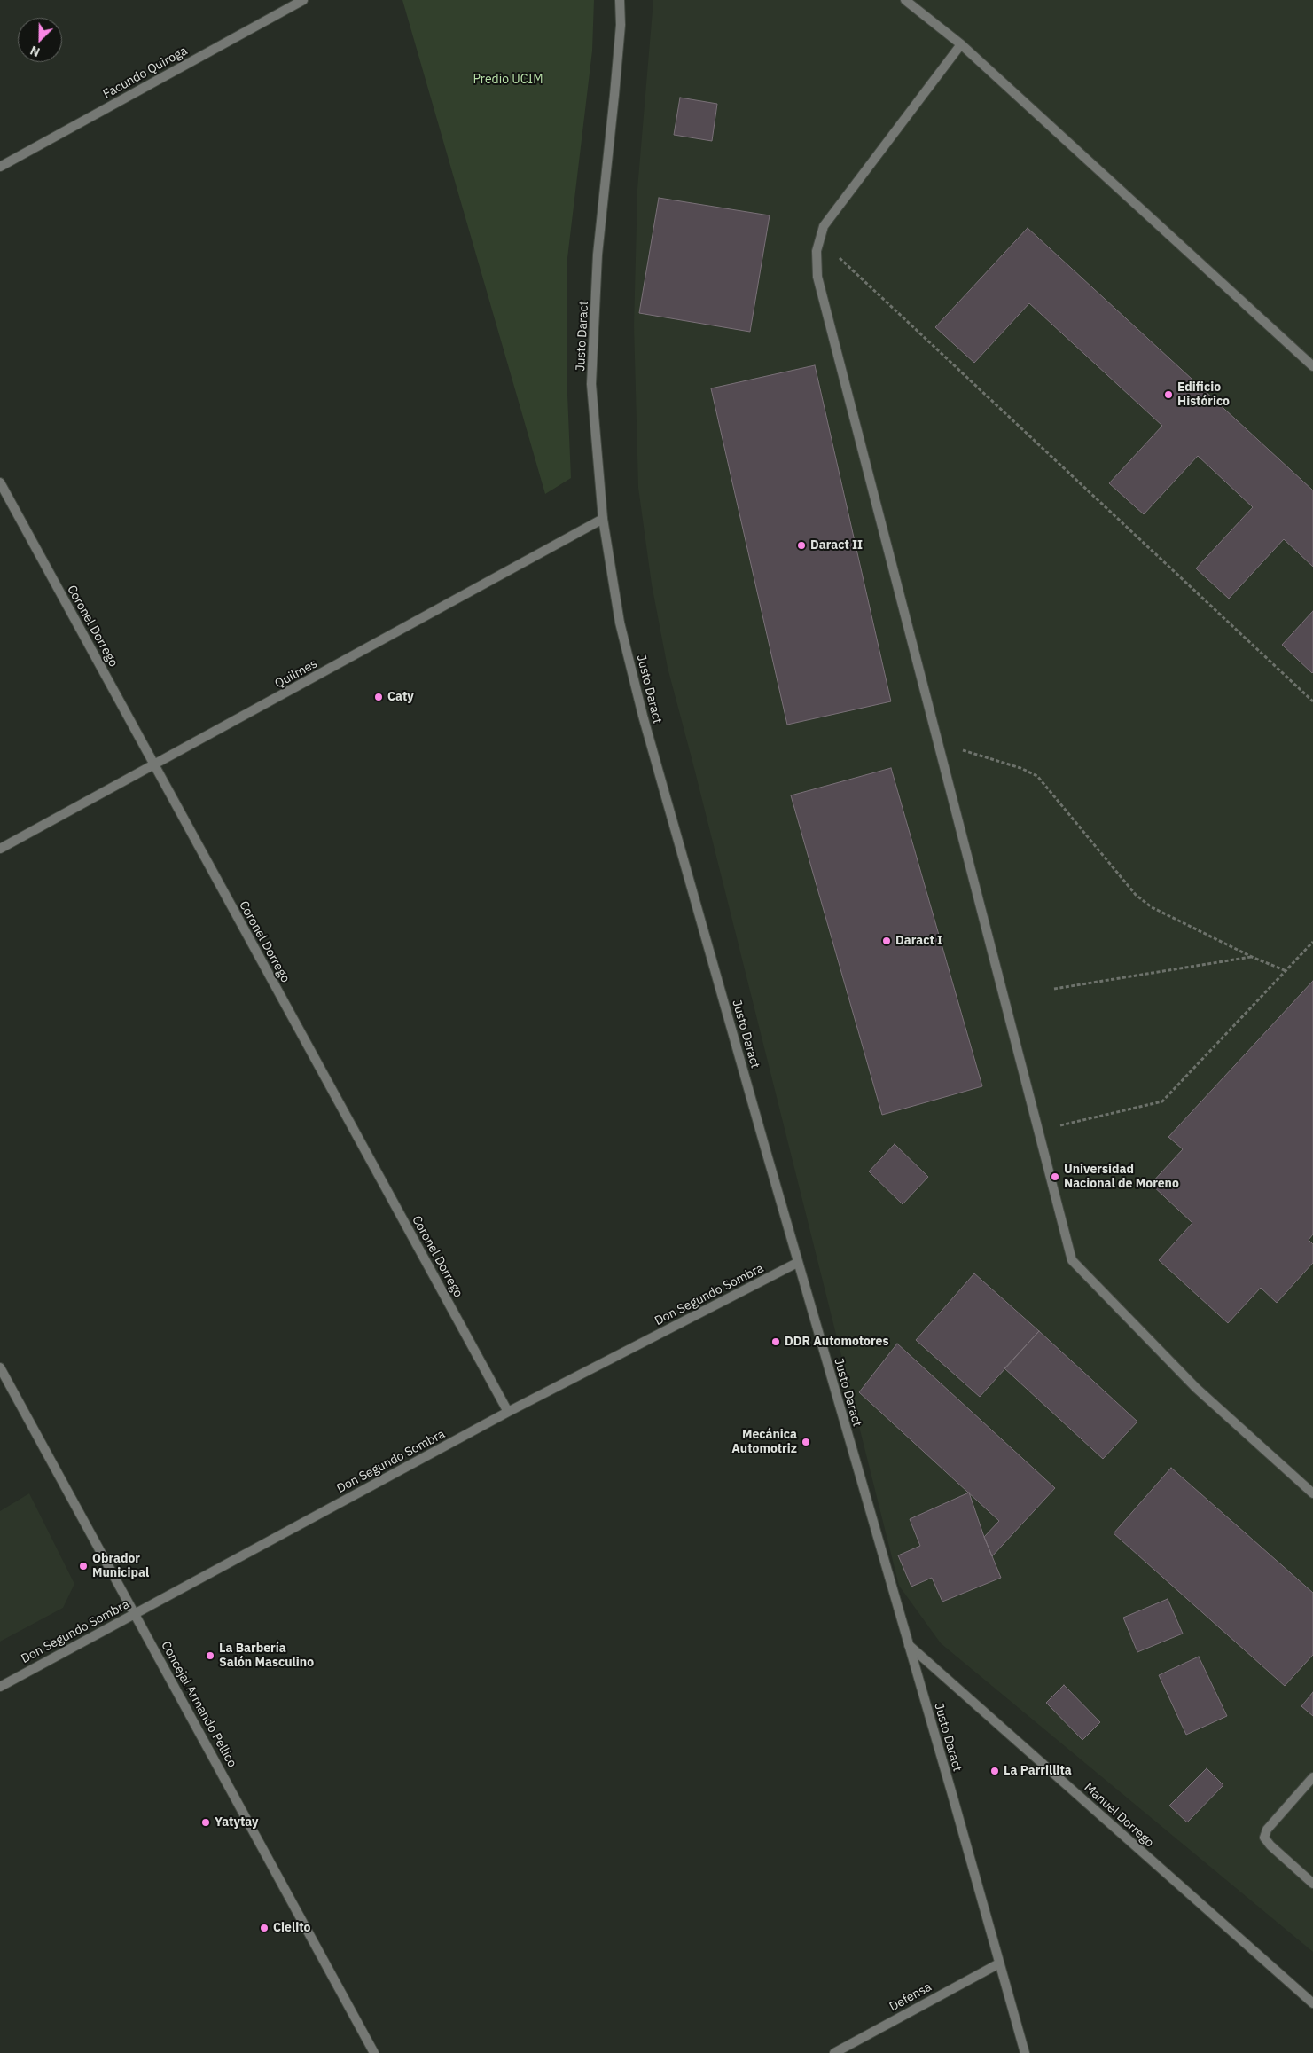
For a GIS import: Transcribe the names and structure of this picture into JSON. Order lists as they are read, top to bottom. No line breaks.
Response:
{"streets":{"street":["Facundo Quiroga","Justo Daract","Coronel Dorrego","Quilmes","Don Segundo Sombra","Concejal Armando Pellico","Manuel Dorrego","Defensa"]},"crossings":[["Justo Daract","Quilmes"],["Justo Daract","Don Segundo Sombra"],["Justo Daract","Manuel Dorrego"],["Justo Daract","Defensa"],["Coronel Dorrego","Quilmes"],["Coronel Dorrego","Don Segundo Sombra"],["Don Segundo Sombra","Concejal Armando Pellico"]],"parks":["Predio UCIM"],"places":["Edificio Histórico","Daract II","Caty","Daract I","Universidad Nacional de Moreno","DDR Automotores","Mecánica Automotriz","Obrador Municipal","La Barbería Salón Masculino","La Parrillita","Yatytay","Cielito"],"north":"bottom left"}
